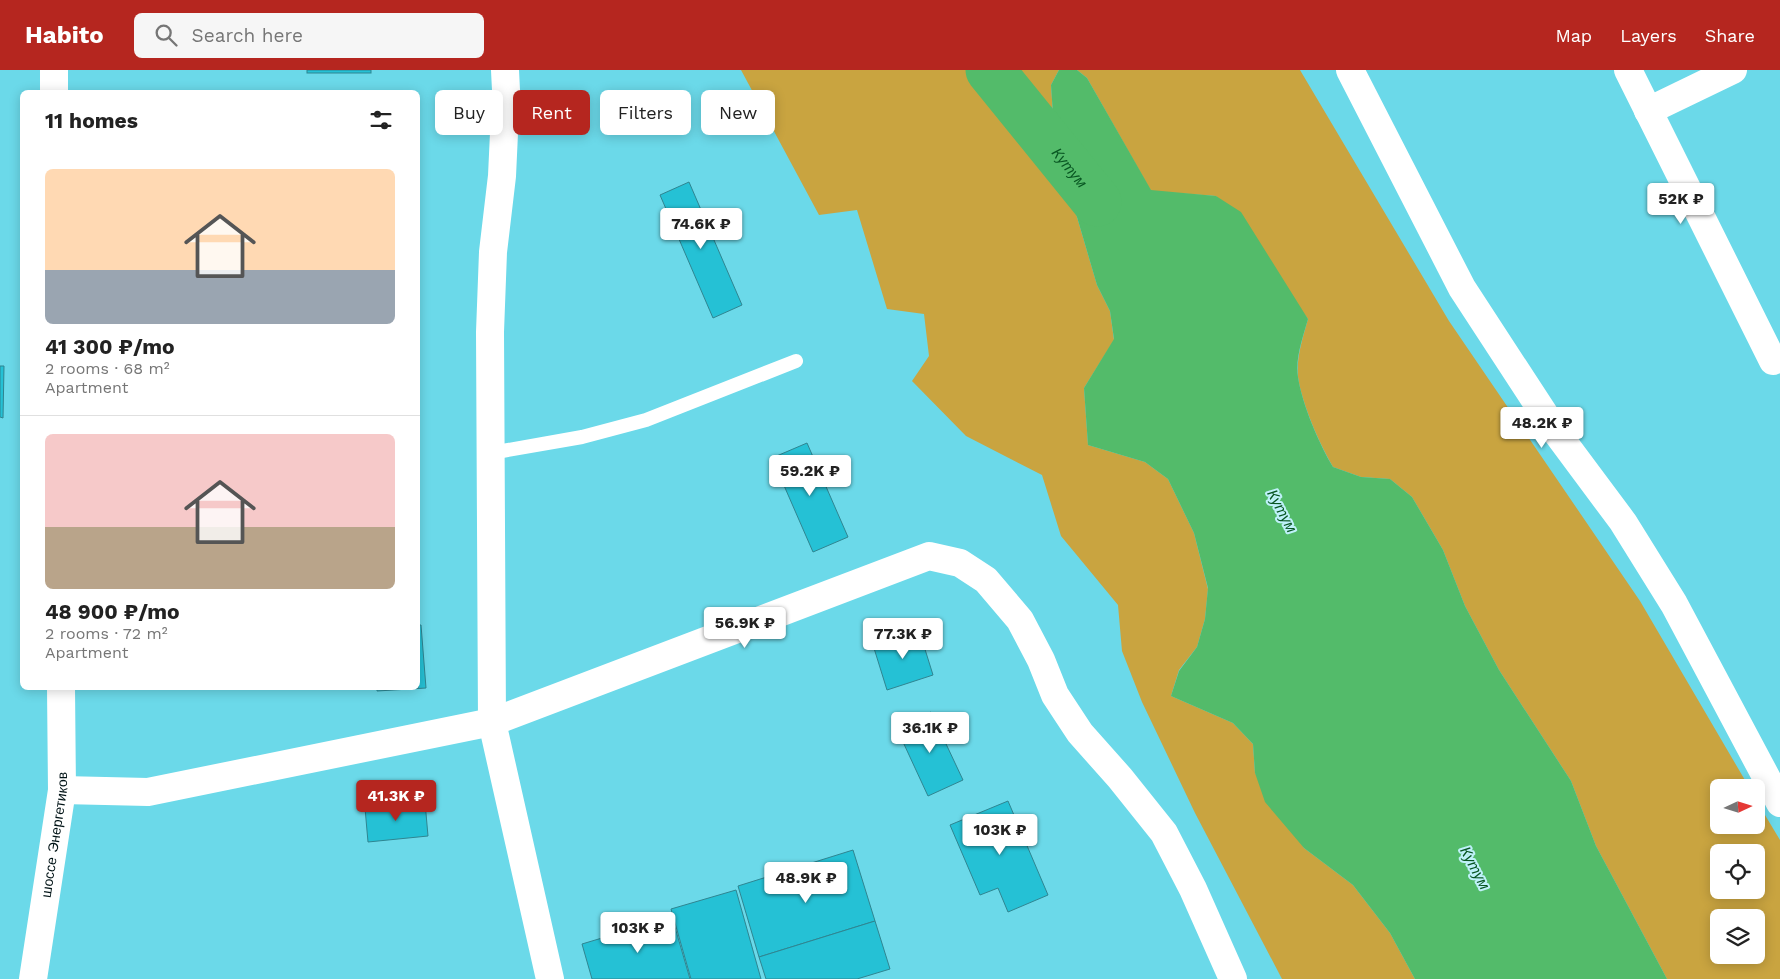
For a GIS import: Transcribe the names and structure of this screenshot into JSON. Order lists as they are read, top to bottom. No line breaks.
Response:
{"streets":{"street":["шоссе Энергетиков"]},"water":["Кутум"],"north":"right","page":{"header":"Habito","search":"Search here","nav":["Map","Layers","Share"],"chip":["Buy","Rent","Filters","New"],"heading":"11 homes","list":[{"name":"41 300 ₽/mo","note":"2 rooms · 68 m² · Apartment"},{"name":"48 900 ₽/mo","note":"2 rooms · 72 m² · Apartment"}],"price":["52K ₽","74.6K ₽","48.2K ₽","59.2K ₽","56.9K ₽","77.3K ₽","36.1K ₽","41.3K ₽","103K ₽","48.9K ₽","103K ₽"]}}
